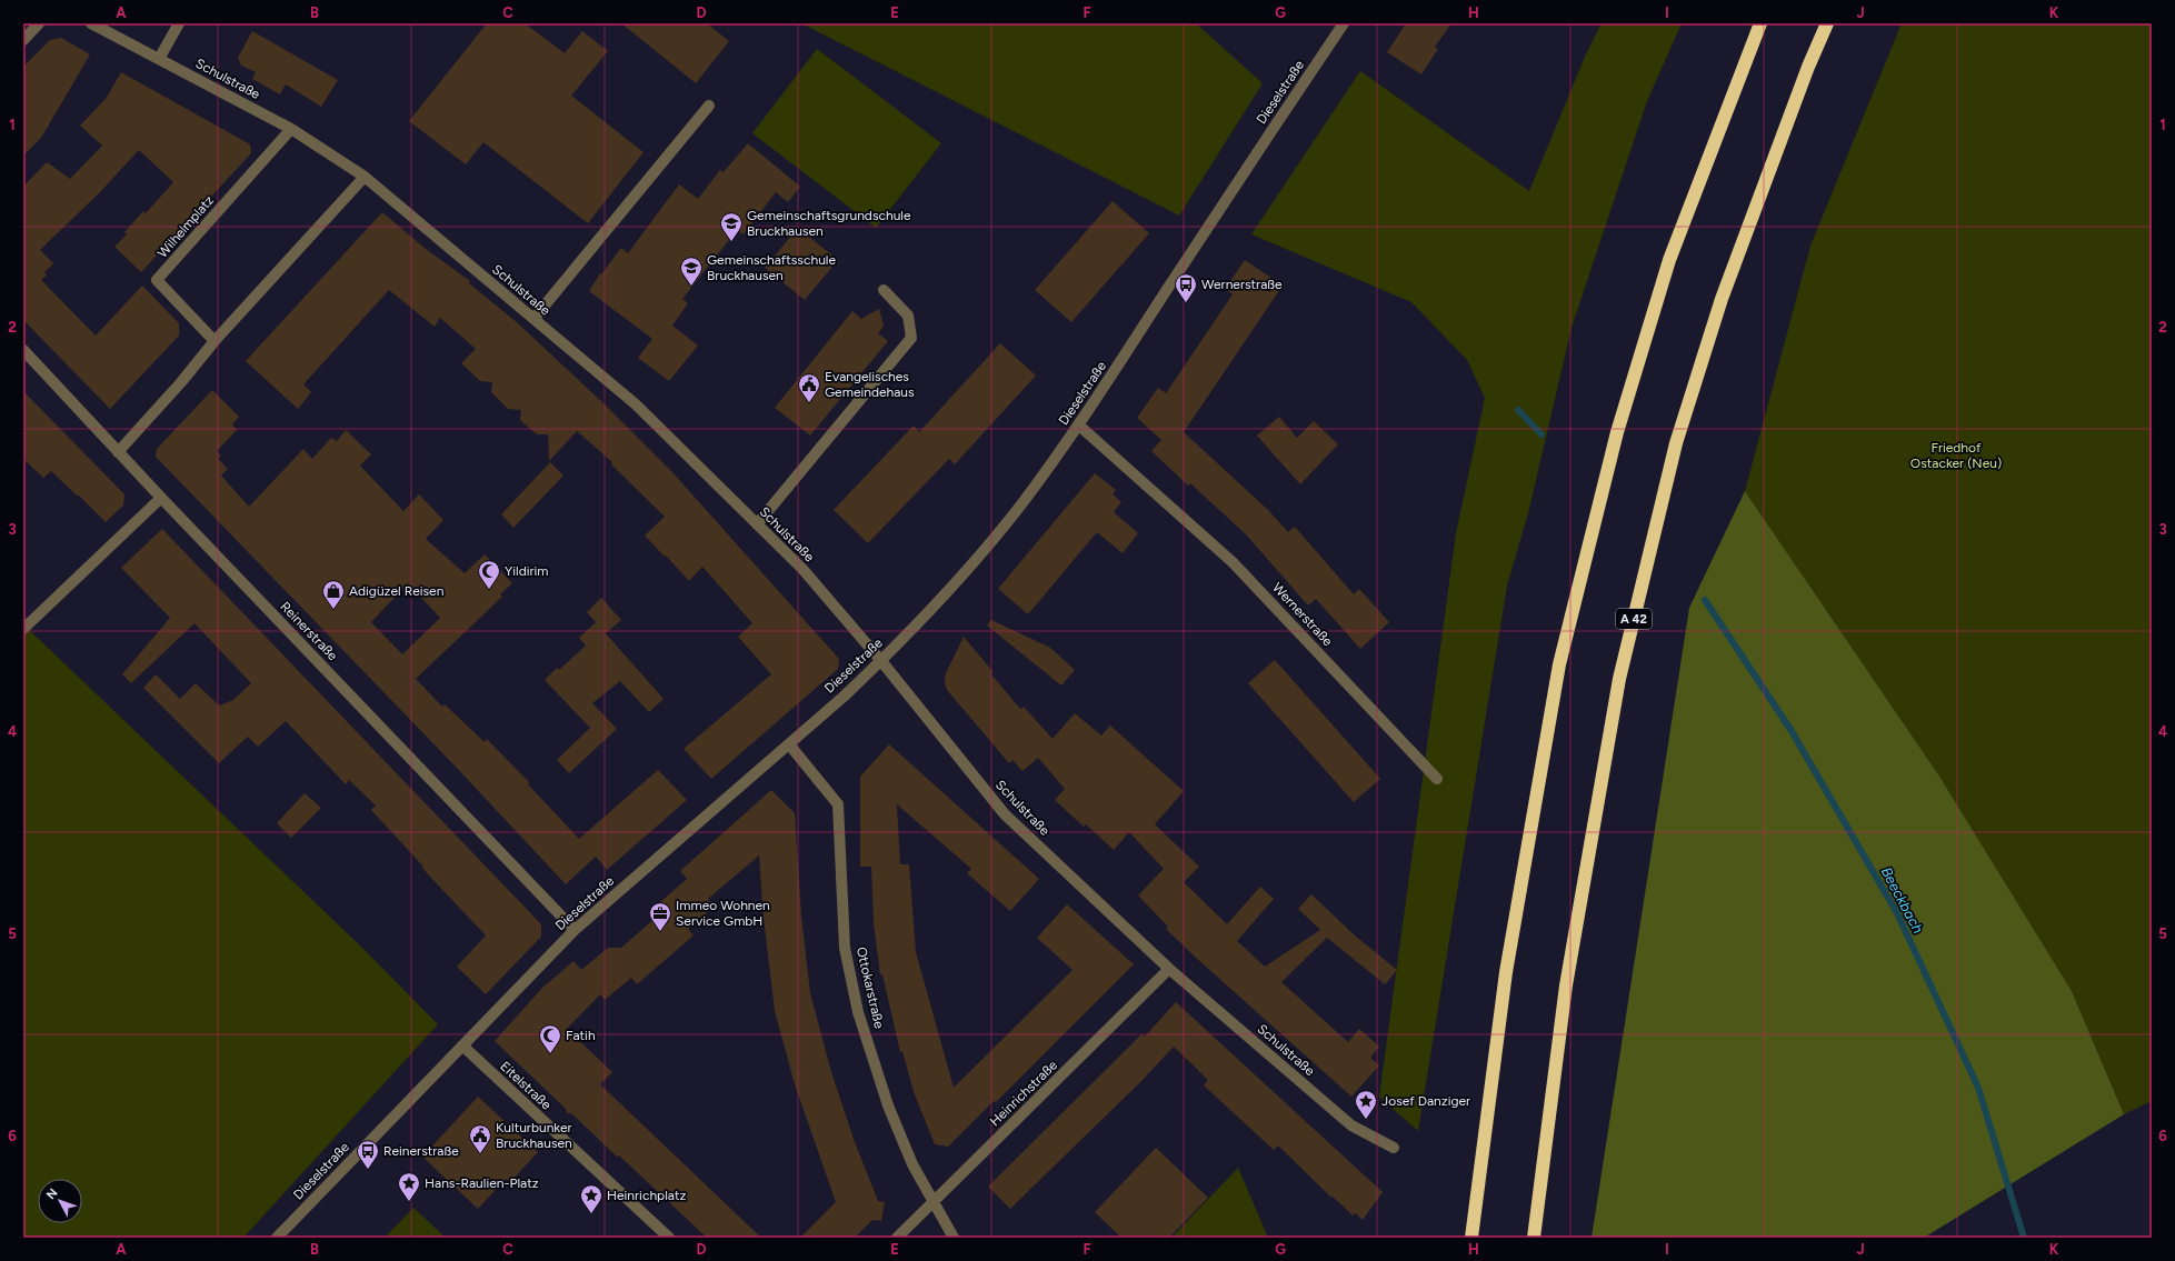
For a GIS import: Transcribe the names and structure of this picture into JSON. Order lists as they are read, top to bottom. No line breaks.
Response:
{"streets":{"highway":["A 42"],"street":["Schulstraße","Dieselstraße","Wilhelmplatz","Wernerstraße","Reinerstraße","Ottokarstraße","Eitelstraße","Heinrichstraße"]},"crossings":[["Schulstraße","Dieselstraße"],["Schulstraße","Wilhelmplatz"],["Schulstraße","Heinrichstraße"],["Dieselstraße","Wernerstraße"],["Dieselstraße","Reinerstraße"],["Dieselstraße","Ottokarstraße"],["Dieselstraße","Eitelstraße"],["Ottokarstraße","Heinrichstraße"]],"water":["Beeckbach"],"parks":["Friedhof Ostacker (Neu)"],"places":{"school or university":["Gemeinschaftsgrundschule Bruckhausen","Gemeinschaftsschule Bruckhausen"],"bus stop":["Wernerstraße","Reinerstraße"],"public building":["Evangelisches Gemeindehaus","Kulturbunker Bruckhausen"],"mosque":["Yildirim","Fatih"],"shop":["Adigüzel Reisen"],"office":["Immeo Wohnen Service GmbH"],"place":["Josef Danziger","Hans-Raulien-Platz","Heinrichplatz"]},"north":"top left","grid":{"columns":["A","B","C","D","E","F","G","H","I","J","K"],"rows":["1","2","3","4","5","6"]}}
